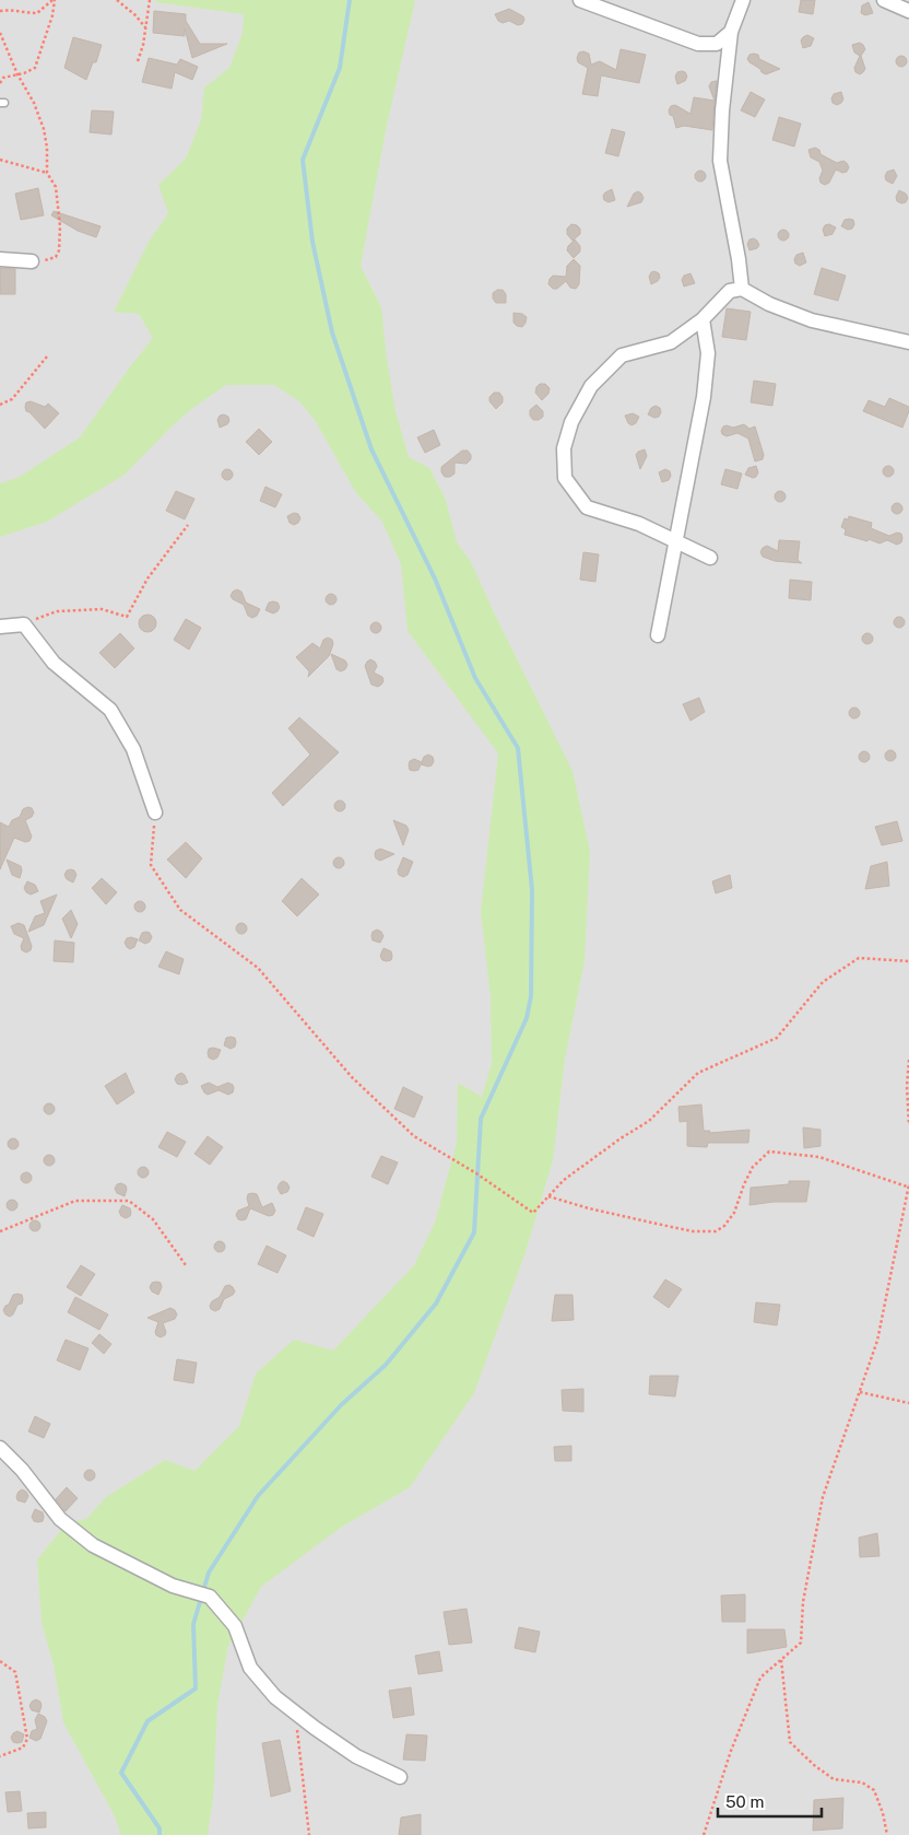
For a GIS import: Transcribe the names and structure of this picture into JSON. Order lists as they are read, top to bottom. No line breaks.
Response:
{"scale_bar":"50 m"}
